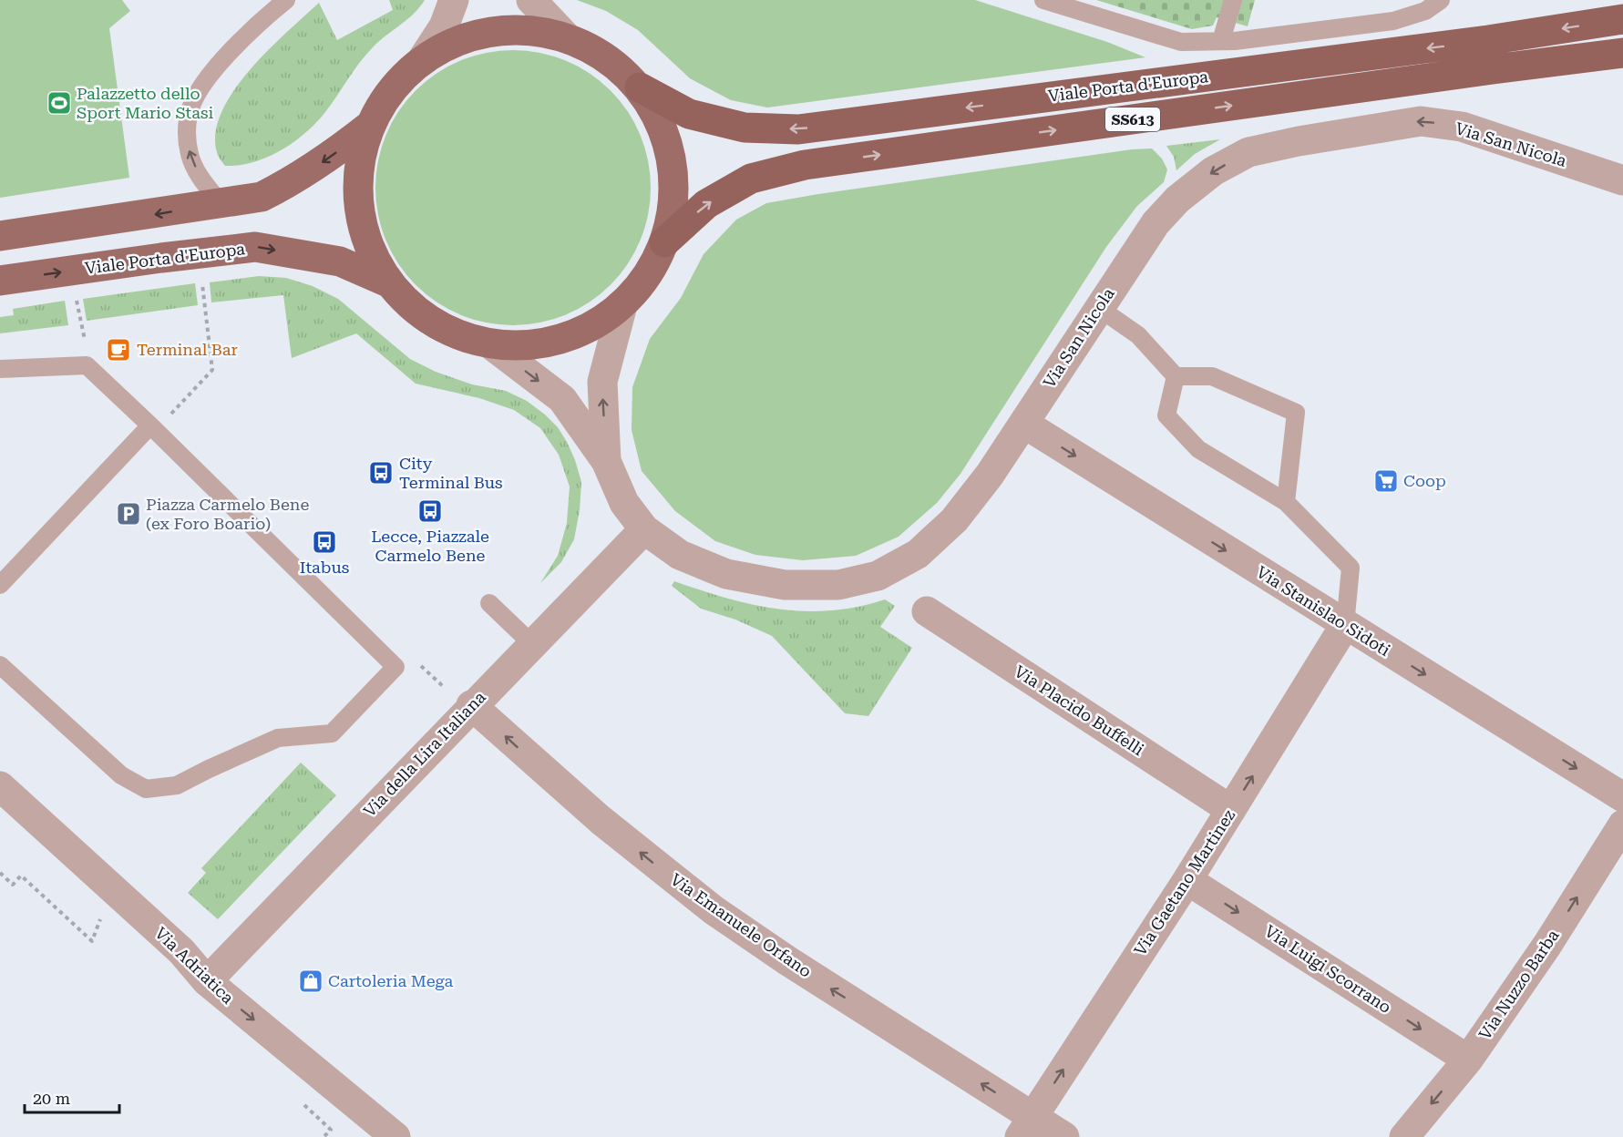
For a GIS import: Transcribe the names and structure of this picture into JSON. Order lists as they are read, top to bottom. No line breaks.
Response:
{"streets":{"highway":["Viale Porta d'Europa","SS613"],"street":["Via San Nicola","Via Stanislao Sidoti","Via Placido Buffelli","Via della Lira Italiana","Via Gaetano Martinez","Via Emanuele Orfano","Via Adriatica","Via Luigi Scorrano","Via Nuzzo Barba"]},"crossings":[["Viale Porta d'Europa","Via San Nicola"],["Via San Nicola","Via Stanislao Sidoti"],["Via San Nicola","Via della Lira Italiana"],["Via Stanislao Sidoti","Via Gaetano Martinez"],["Via Placido Buffelli","Via Gaetano Martinez"],["Via della Lira Italiana","Via Emanuele Orfano"],["Via della Lira Italiana","Via Adriatica"],["Via Gaetano Martinez","Via Emanuele Orfano"],["Via Gaetano Martinez","Via Luigi Scorrano"],["Via Luigi Scorrano","Via Nuzzo Barba"]],"one_way":["Via Stanislao Sidoti","Via Gaetano Martinez","Via Emanuele Orfano","Via Adriatica","Via Luigi Scorrano"],"places":{"sports":["Palazzetto dello Sport Mario Stasi"],"cafe":["Terminal Bar"],"bus stop":["City Terminal Bus","Lecce, Piazzale Carmelo Bene","Itabus"],"supermarket":["Coop"],"parking":["Piazza Carmelo Bene (ex Foro Boario)"],"shop":["Cartoleria Mega"]},"scale_bar":"20 m"}
